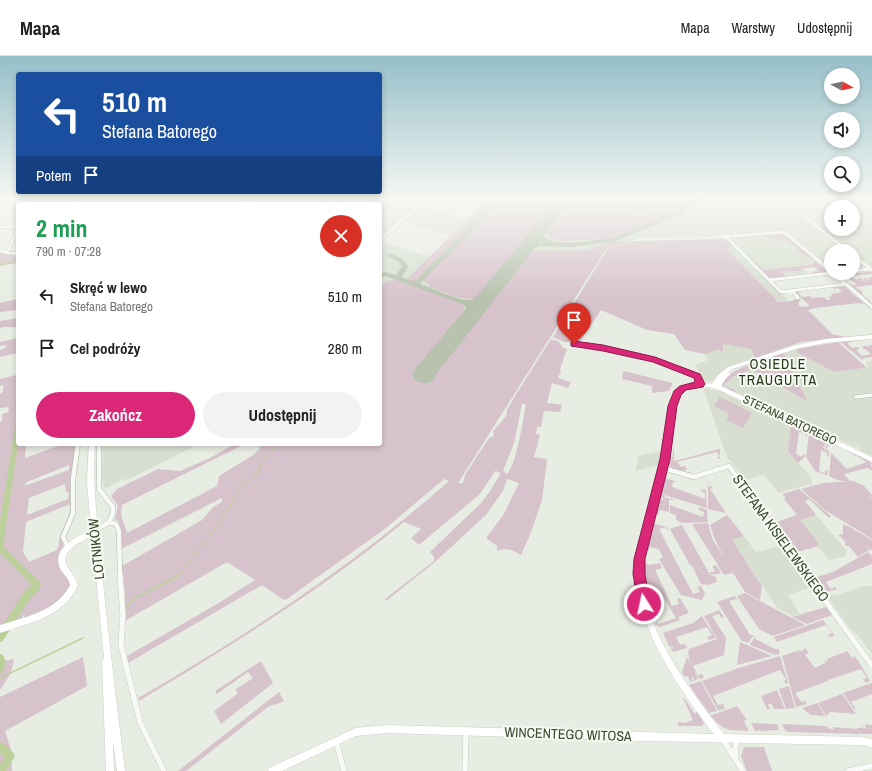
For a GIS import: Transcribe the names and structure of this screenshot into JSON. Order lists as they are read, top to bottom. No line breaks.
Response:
{"streets":{"street":["STEFANA BATOREGO","STEFANA KISIELEWSKIEGO","LOTNIKÓW","WINCENTEGO WITOSA"]},"districts":["OSIEDLE TRAUGUTTA"],"north":"right","page":{"header":"Mapa","nav":["Mapa","Warstwy","Udostępnij"],"map_buttons":["+","−"],"turn":["510 m","Stefana Batorego"],"then":"Potem","heading":["2 min","790 m · 07:28"],"list":[{"name":"Skręć w lewo","note":"Stefana Batorego","value":"510 m"},{"name":"Cel podróży","value":"280 m"}],"buttons":["Zakończ","Udostępnij"]}}
